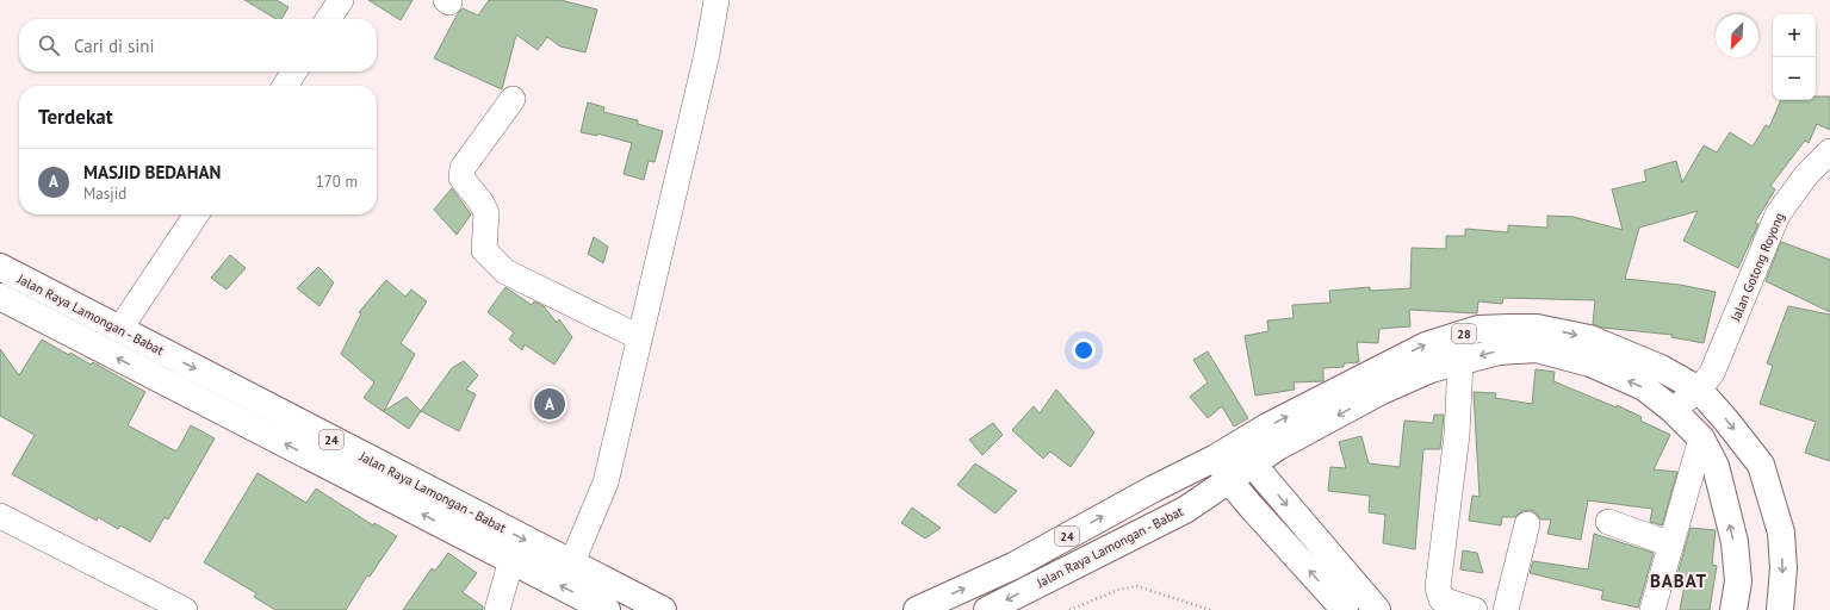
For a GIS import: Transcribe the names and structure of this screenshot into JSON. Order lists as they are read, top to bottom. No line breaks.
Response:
{"streets":{"highway":["Jalan Raya Lamongan - Babat","28","24"],"street":["Jalan Gotong Royong"]},"crossings":[["Jalan Gotong Royong","28"],["Jalan Raya Lamongan - Babat","28"],["Jalan Raya Lamongan - Babat","24"],["28","24"]],"districts":["BABAT"],"north":"bottom left","page":{"map_buttons":["+","−"],"search":"Cari di sini","heading":"Terdekat","list":[{"mark":"A","name":"MASJID BEDAHAN","note":"Masjid","value":"170 m"}],"pins":"A"}}
